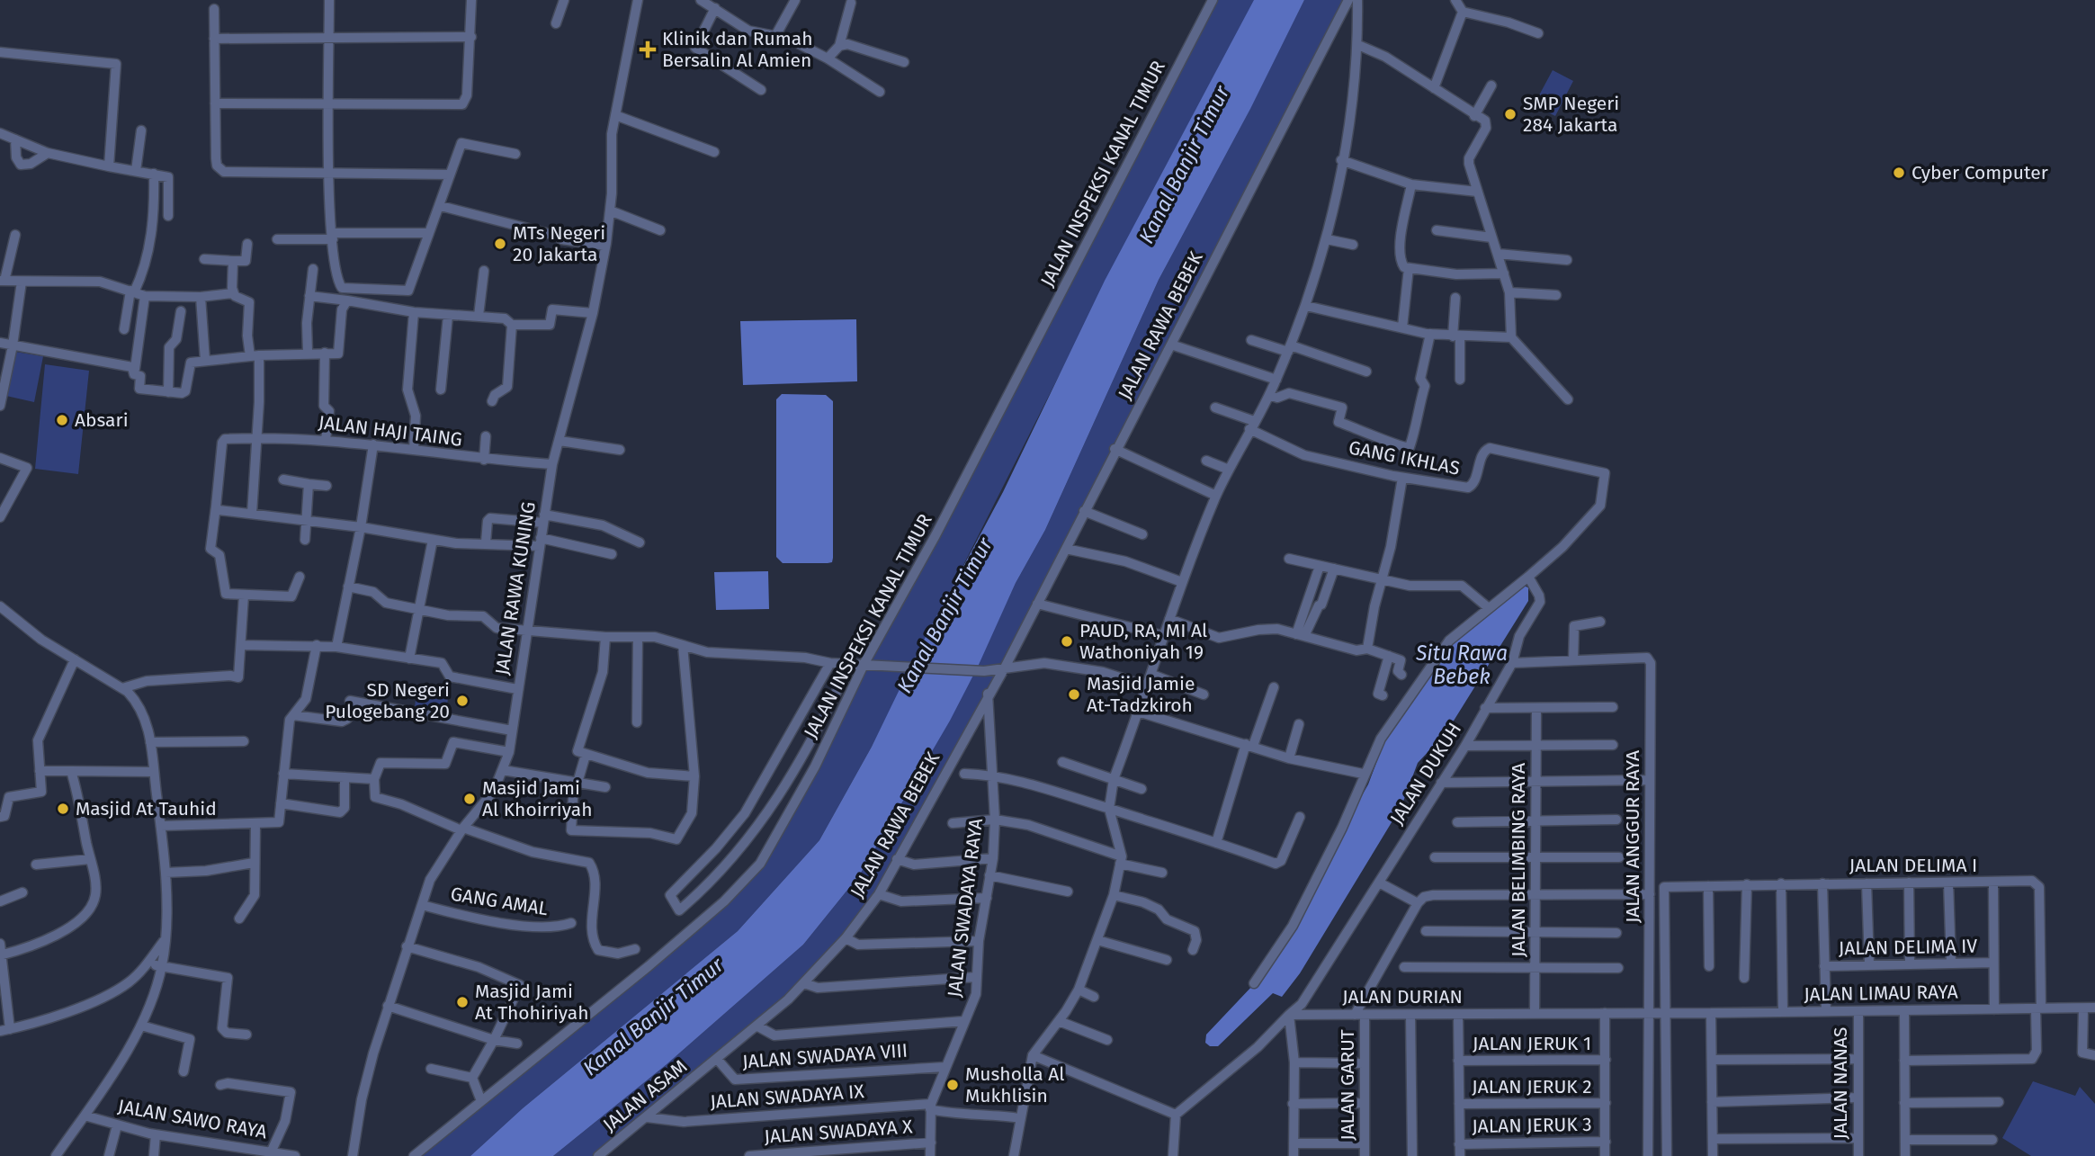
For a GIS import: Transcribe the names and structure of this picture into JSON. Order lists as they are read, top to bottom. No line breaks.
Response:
{"streets":{"street":["JALAN INSPEKSI KANAL TIMUR","JALAN RAWA BEBEK","JALAN HAJI TAING","GANG IKHLAS","JALAN RAWA KUNING","JALAN DUKUH","JALAN ANGGUR RAYA","JALAN BELIMBING RAYA","JALAN DELIMA I","GANG AMAL","JALAN SWADAYA RAYA","JALAN DELIMA IV","JALAN LIMAU RAYA","JALAN DURIAN","JALAN JERUK 1","JALAN SWADAYA VIII","JALAN NANAS","JALAN GARUT","JALAN JERUK 2","JALAN ASAM","JALAN SWADAYA IX","JALAN SAWO RAYA","JALAN JERUK 3","JALAN SWADAYA X"]},"crossings":[["JALAN RAWA BEBEK","JALAN SWADAYA RAYA"],["JALAN RAWA BEBEK","JALAN SWADAYA VIII"],["JALAN RAWA BEBEK","JALAN ASAM"],["JALAN HAJI TAING","JALAN RAWA KUNING"],["GANG IKHLAS","JALAN DUKUH"],["JALAN RAWA KUNING","GANG AMAL"],["JALAN DUKUH","JALAN DURIAN"],["JALAN ANGGUR RAYA","JALAN DURIAN"],["JALAN BELIMBING RAYA","JALAN DURIAN"],["JALAN DELIMA I","JALAN LIMAU RAYA"],["JALAN DELIMA I","JALAN DURIAN"],["JALAN SWADAYA RAYA","JALAN SWADAYA VIII"],["JALAN SWADAYA RAYA","JALAN SWADAYA IX"],["JALAN SWADAYA RAYA","JALAN SWADAYA X"],["JALAN LIMAU RAYA","JALAN DURIAN"],["JALAN LIMAU RAYA","JALAN NANAS"],["JALAN DURIAN","JALAN GARUT"],["JALAN SWADAYA VIII","JALAN ASAM"],["JALAN ASAM","JALAN SWADAYA IX"]],"water":["Kanal Banjir Timur","Situ Rawa Bebek"],"places":{"health":["Klinik dan Rumah Bersalin Al Amien"],"other":["SMP Negeri 284 Jakarta","Cyber Computer","MTs Negeri 20 Jakarta","Absari","PAUD, RA, MI Al Wathoniyah 19","Masjid Jamie At-Tadzkiroh","SD Negeri Pulogebang 20","Masjid Jami Al Khoirriyah","Masjid At Tauhid","Masjid Jami At Thohiriyah","Musholla Al Mukhlisin"]}}
